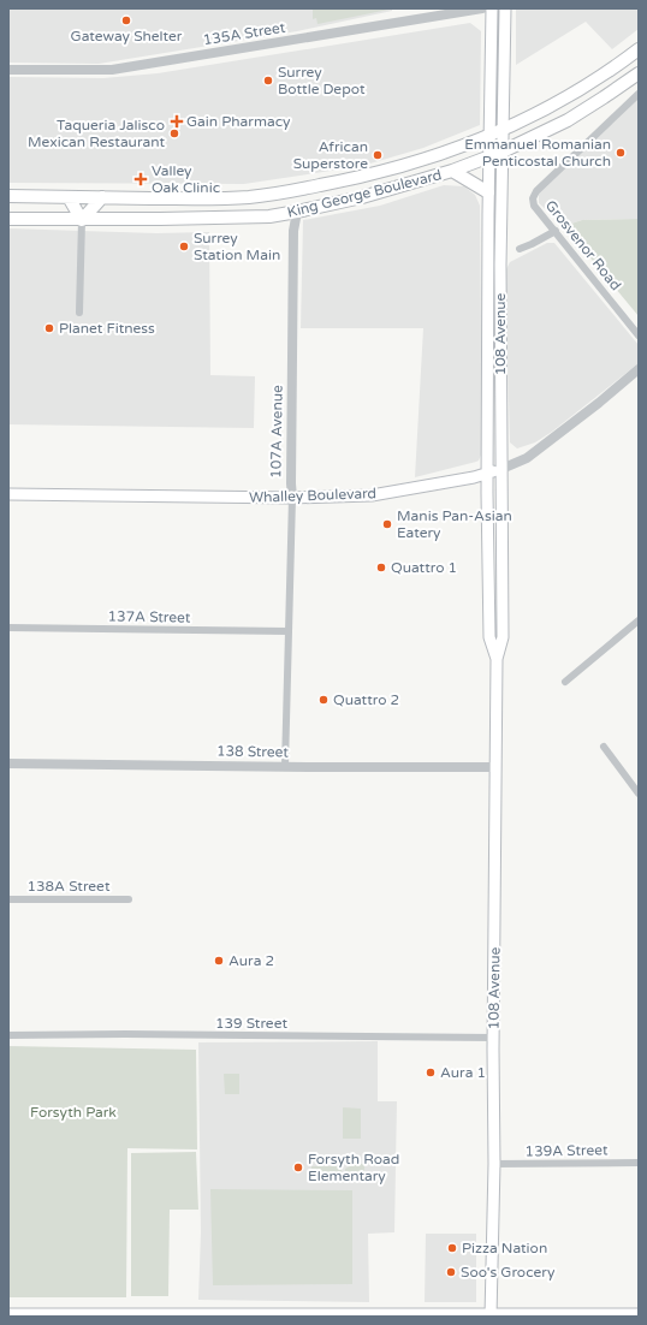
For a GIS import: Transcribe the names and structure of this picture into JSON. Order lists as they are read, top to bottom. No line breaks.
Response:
{"streets":{"main road":["King George Boulevard","108 Avenue","Whalley Boulevard"],"street":["135A Street","Grosvenor Road","107A Avenue","137A Street","138 Street","138A Street","139 Street","139A Street"]},"crossings":[["King George Boulevard","108 Avenue"],["King George Boulevard","107A Avenue"],["108 Avenue","Whalley Boulevard"],["108 Avenue","138 Street"],["108 Avenue","139 Street"],["108 Avenue","139A Street"],["107A Avenue","Whalley Boulevard"],["107A Avenue","137A Street"],["107A Avenue","138 Street"]],"parks":["Forsyth Park"],"places":{"other":["Gateway Shelter","Surrey Bottle Depot","Taqueria Jalisco Mexican Restaurant","Emmanuel Romanian Penticostal Church","African Superstore","Surrey Station Main","Planet Fitness","Manis Pan-Asian Eatery","Quattro 1","Quattro 2","Aura 2","Aura 1","Forsyth Road Elementary","Pizza Nation","Soo's Grocery"],"health":["Gain Pharmacy","Valley Oak Clinic"]}}
